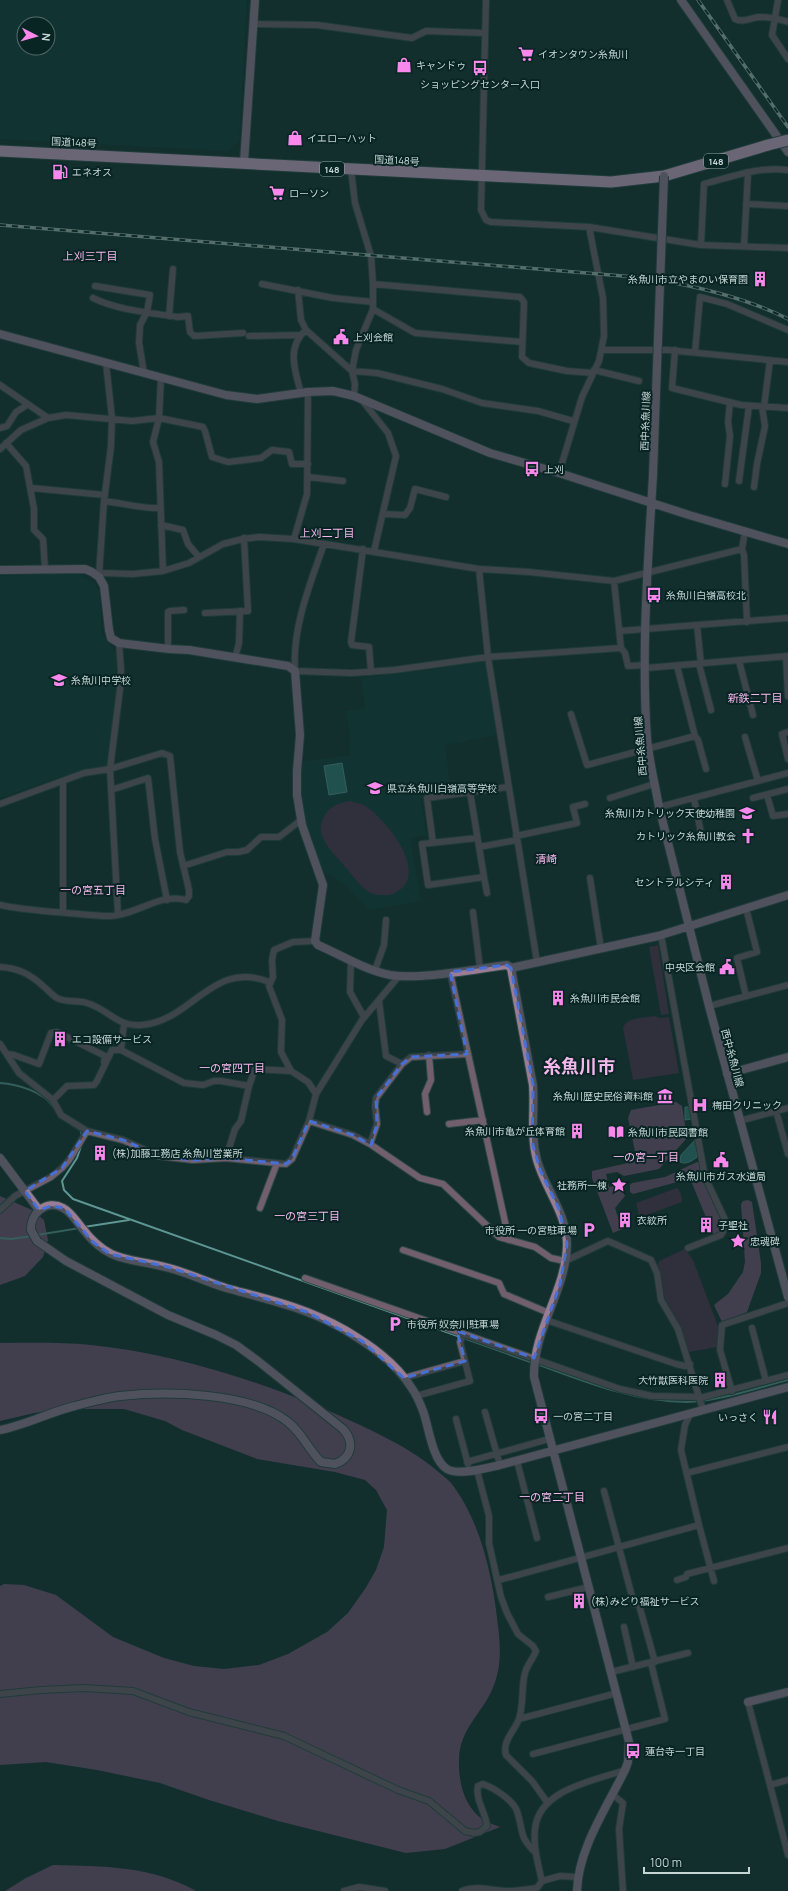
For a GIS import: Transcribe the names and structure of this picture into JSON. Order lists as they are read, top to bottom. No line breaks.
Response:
{"streets":{"highway":["国道148号","148"],"street":["西中糸魚川線"]},"crossings":[["国道148号","西中糸魚川線"]],"districts":["上刈三丁目","上刈二丁目","新鉄二丁目","清崎","一の宮五丁目","糸魚川市","一の宮四丁目","一の宮一丁目","一の宮三丁目","一の宮二丁目"],"places":{"supermarket":["イオンタウン糸魚川","ローソン"],"shop":["キャンドゥ","イエローハット"],"bus stop":["ショッピングセンター入口","上刈","糸魚川白嶺高校北","一の宮二丁目","蓮台寺一丁目"],"fuel station":["エネオス"],"building":["糸魚川市立やまのい保育園","セントラルシティ","糸魚川市民会館","エコ設備サービス","糸魚川市亀が丘体育館","(株)加藤工務店 糸魚川営業所","衣紋所","子聖社","大竹獣医科医院","(株)みどり福祉サービス"],"public building":["上刈会館","中央区会館","糸魚川市ガス水道局"],"school or university":["糸魚川中学校","県立糸魚川白嶺高等学校","糸魚川カトリック天使幼稚園"],"church":["カトリック糸魚川教会"],"museum":["糸魚川歴史民俗資料館"],"hospital":["梅田クリニック"],"library":["糸魚川市民図書館"],"place":["社務所一棟","忠魂碑"],"parking":["市役所 一の宮駐車場","市役所 奴奈川駐車場"],"restaurant":["いっさく"]},"scale_bar":"100 m","north":"right"}
